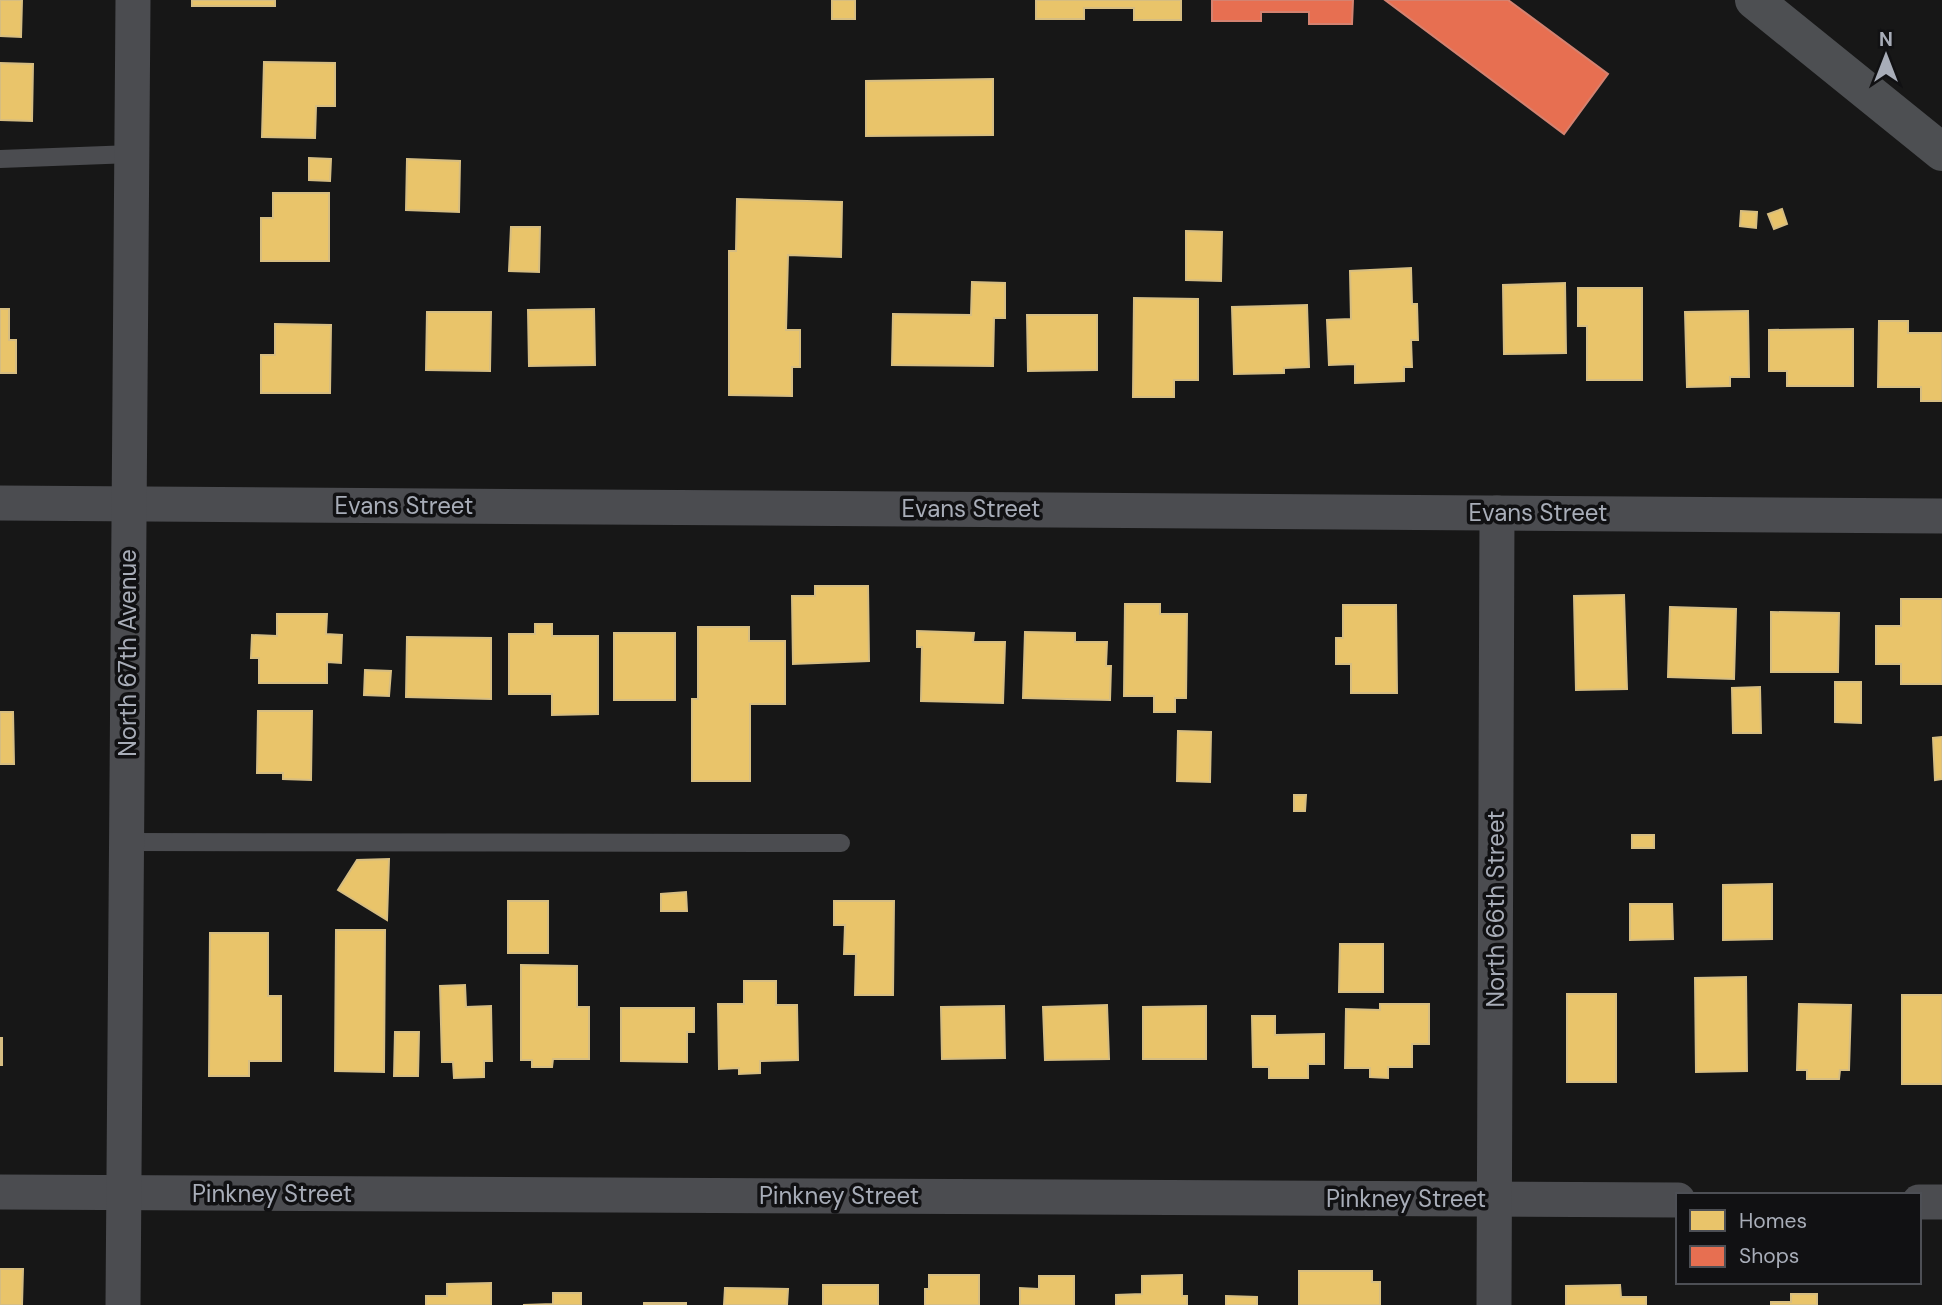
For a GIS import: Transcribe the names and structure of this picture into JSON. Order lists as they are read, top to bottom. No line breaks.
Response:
{"streets":{"street":["Evans Street","North 67th Avenue","North 66th Street","Pinkney Street"]},"crossings":[["Evans Street","North 67th Avenue"],["Evans Street","North 66th Street"],["North 67th Avenue","Pinkney Street"],["North 66th Street","Pinkney Street"]],"legend":["Homes","Shops"],"north":"top"}
